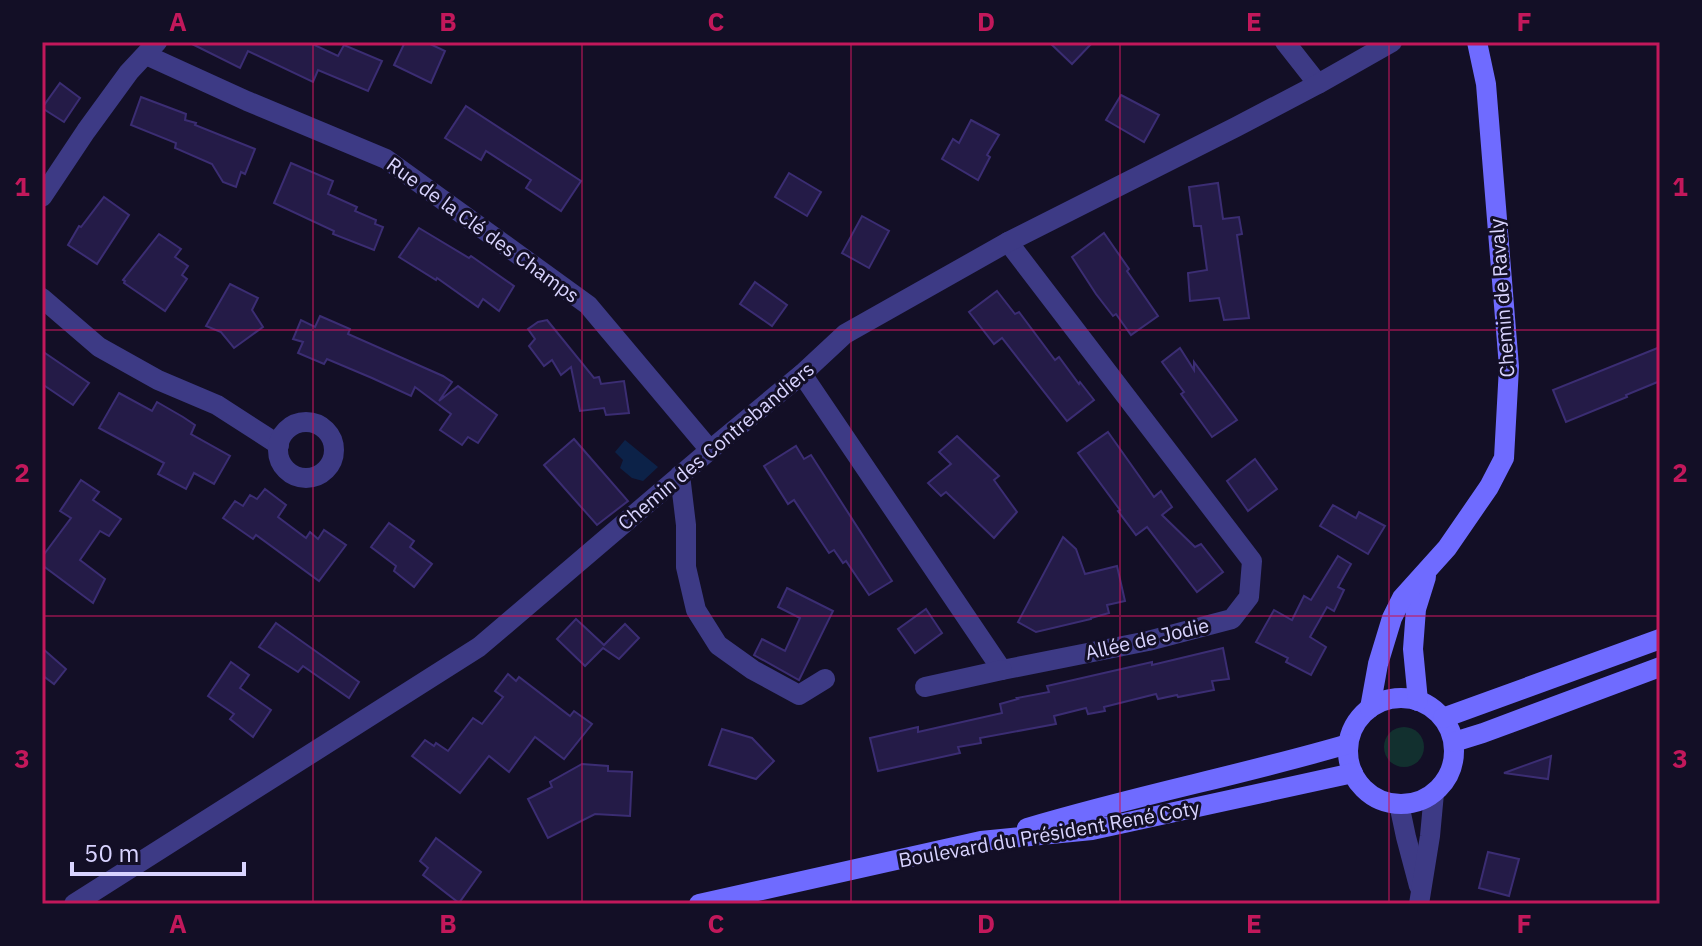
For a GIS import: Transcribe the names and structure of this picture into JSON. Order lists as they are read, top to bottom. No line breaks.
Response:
{"streets":{"main road":["Chemin de Ravaly","Boulevard du Président René Coty"],"street":["Rue de la Clé des Champs","Chemin des Contrebandiers","Allée de Jodie"]},"crossings":[["Rue de la Clé des Champs","Chemin des Contrebandiers"],["Chemin de Ravaly","Boulevard du Président René Coty"],["Chemin des Contrebandiers","Allée de Jodie"]],"scale_bar":"50 m","grid":{"columns":["A","B","C","D","E","F"],"rows":["1","2","3"]}}
